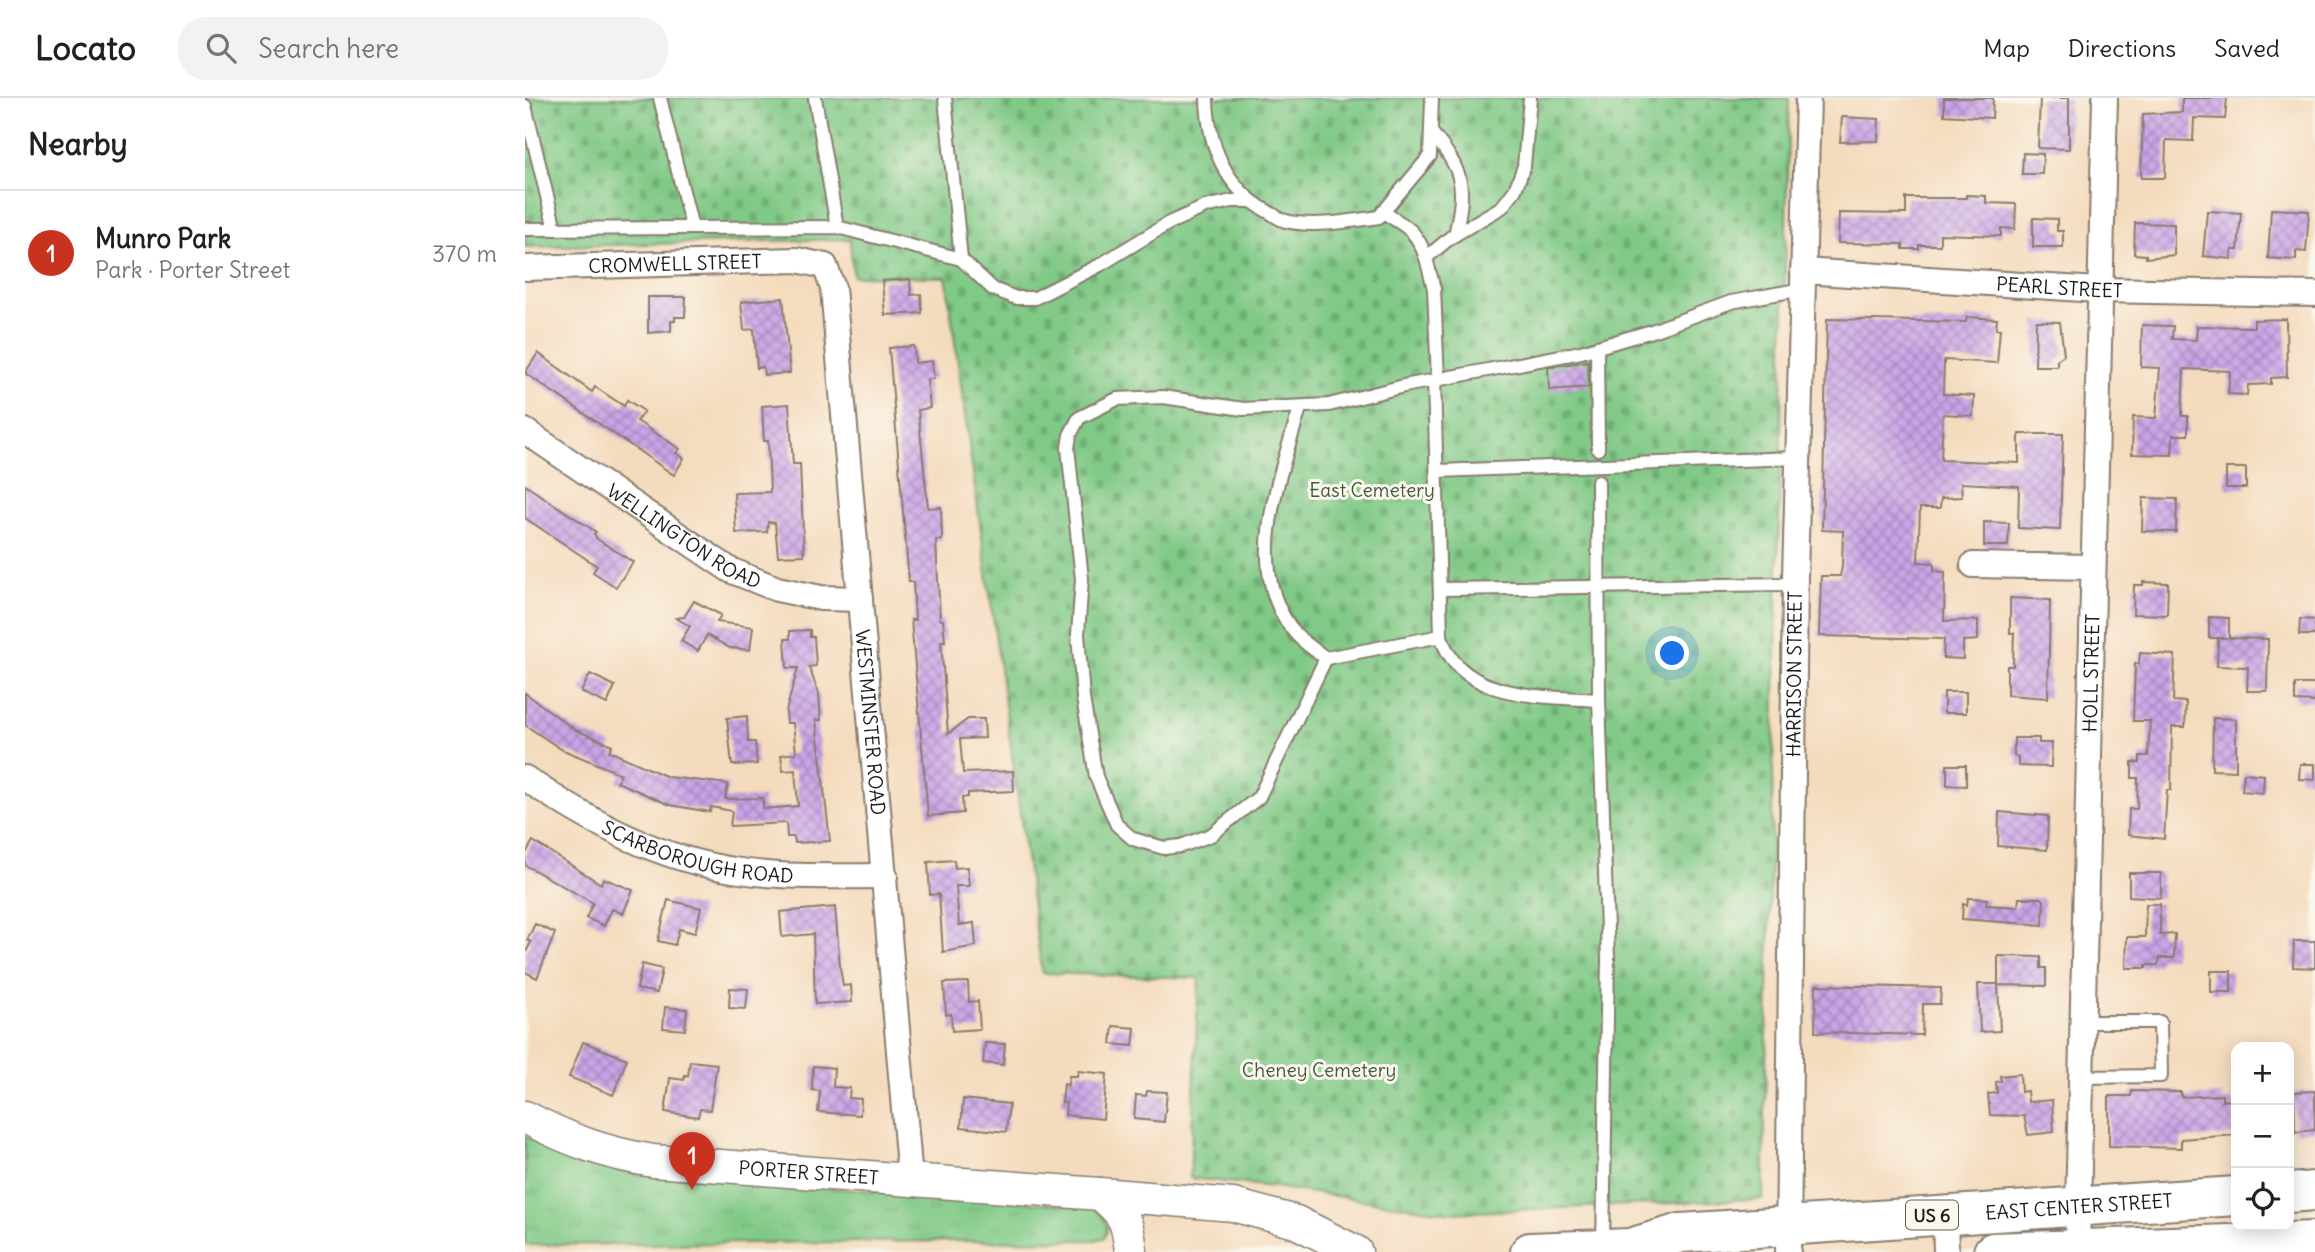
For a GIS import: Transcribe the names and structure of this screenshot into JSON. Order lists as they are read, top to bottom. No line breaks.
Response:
{"streets":{"main road":["EAST CENTER STREET","US 6"],"street":["CROMWELL STREET","PEARL STREET","WELLINGTON ROAD","HOLL STREET","HARRISON STREET","WESTMINSTER ROAD","SCARBOROUGH ROAD","PORTER STREET"]},"crossings":[["CROMWELL STREET","WESTMINSTER ROAD"],["PEARL STREET","HOLL STREET"],["PEARL STREET","HARRISON STREET"],["WELLINGTON ROAD","WESTMINSTER ROAD"],["HOLL STREET","EAST CENTER STREET"],["HARRISON STREET","EAST CENTER STREET"],["WESTMINSTER ROAD","SCARBOROUGH ROAD"],["WESTMINSTER ROAD","PORTER STREET"]],"parks":["East Cemetery","Cheney Cemetery"],"page":{"header":"Locato","search":"Search here","nav":["Map","Directions","Saved"],"heading":"Nearby","list":[{"mark":"1","name":"Munro Park","note":"Park · Porter Street","value":"370 m"}],"map_buttons":["+","−"],"pins":"1"}}
